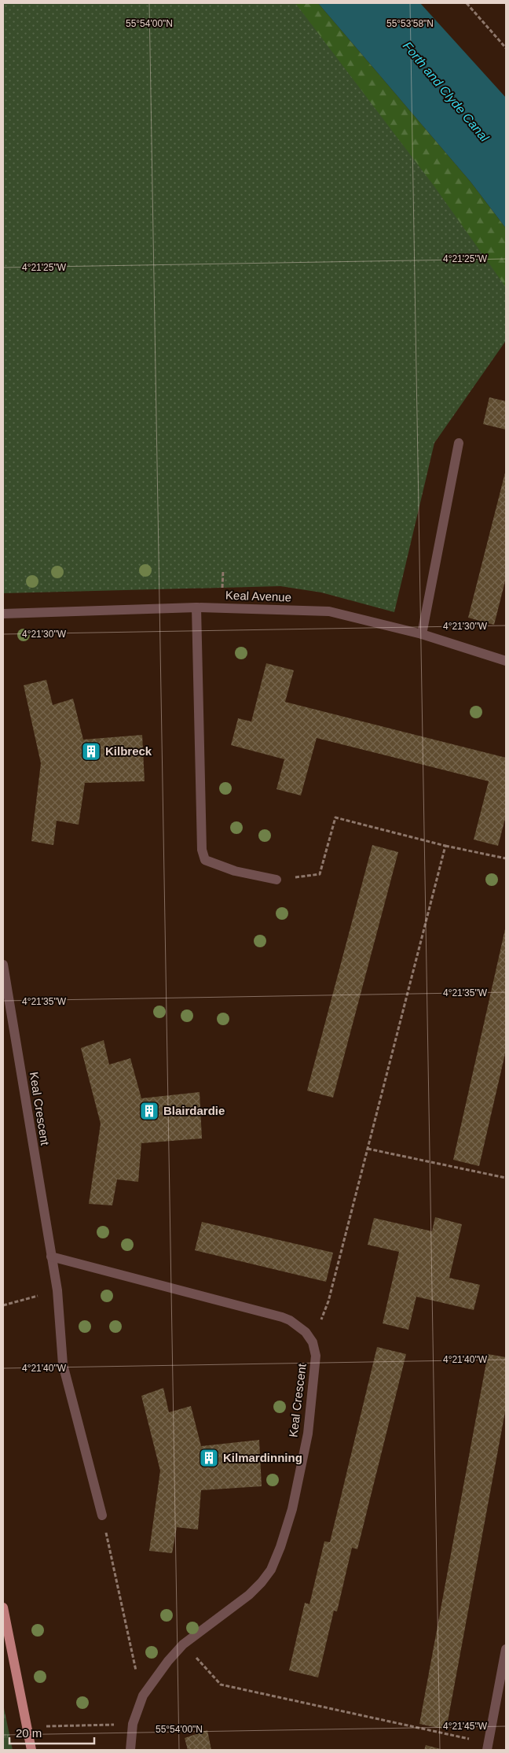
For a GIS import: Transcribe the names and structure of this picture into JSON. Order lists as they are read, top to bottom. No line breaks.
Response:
{"streets":{"street":["Keal Avenue","Keal Crescent"]},"water":["Forth and Clyde Canal"],"places":{"building":["Kilbreck","Blairdardie","Kilmardinning"]},"scale_bar":"20 m","coordinates":["55°54'00\"N","55°53'58\"N","4°21'25\"W","4°21'30\"W","4°21'35\"W","4°21'40\"W","4°21'45\"W"]}
